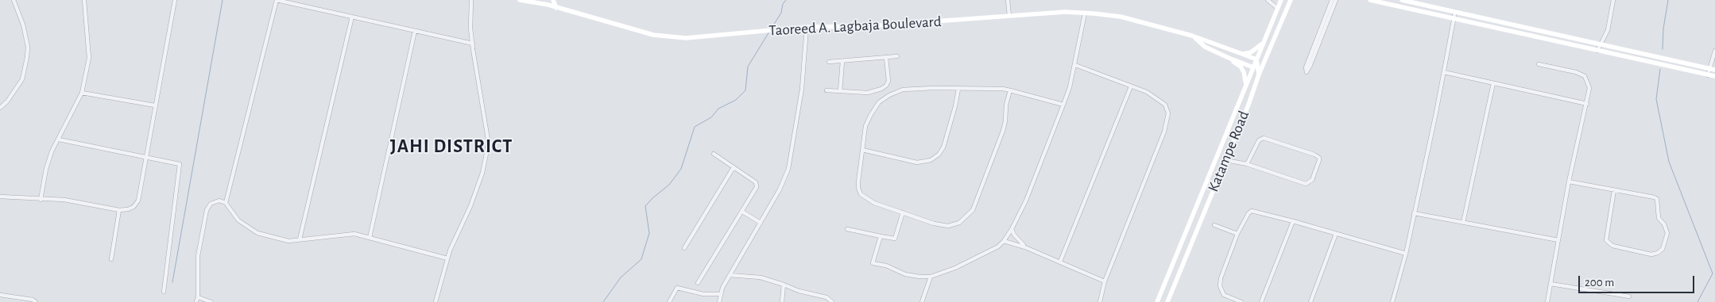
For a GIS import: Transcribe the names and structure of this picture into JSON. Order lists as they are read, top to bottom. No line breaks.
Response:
{"streets":{"street":["Taoreed A. Lagbaja Boulevard","Katampe Road"]},"crossings":[["Taoreed A. Lagbaja Boulevard","Katampe Road"]],"districts":["JAHI DISTRICT"],"scale_bar":"200 m"}
